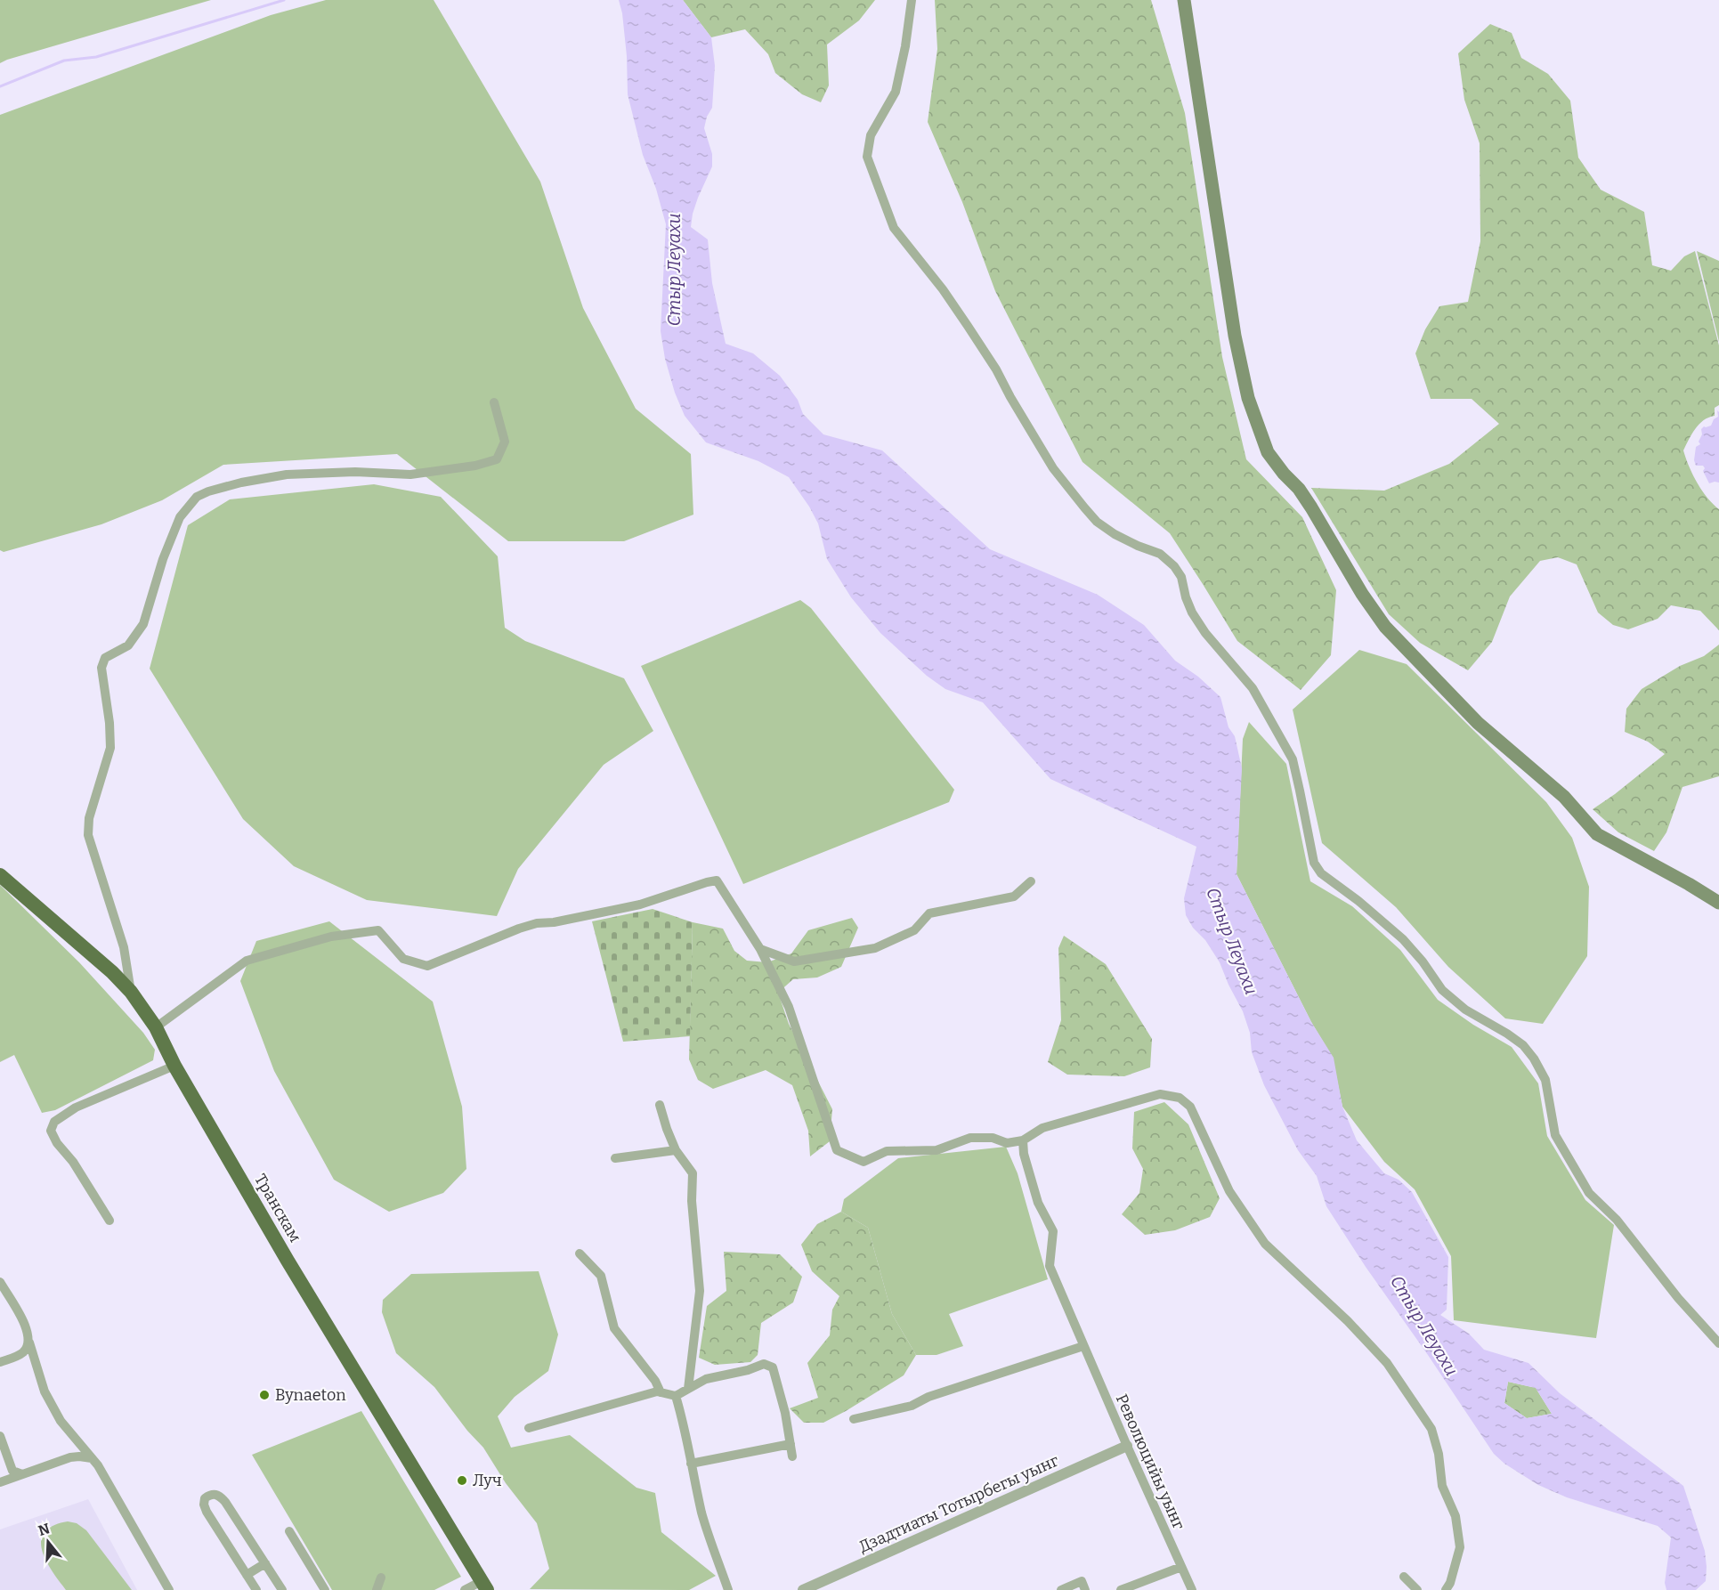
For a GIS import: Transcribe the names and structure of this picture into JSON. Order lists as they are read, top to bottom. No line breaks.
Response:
{"streets":{"highway":["Транскам"],"street":["Революцийы уынг","Дзадтиаты Тотырбегы уынг"]},"crossings":[["Революцийы уынг","Дзадтиаты Тотырбегы уынг"]],"water":["Стыр Леуахи"],"places":["Bynaeton","Луч"],"north":"top"}
